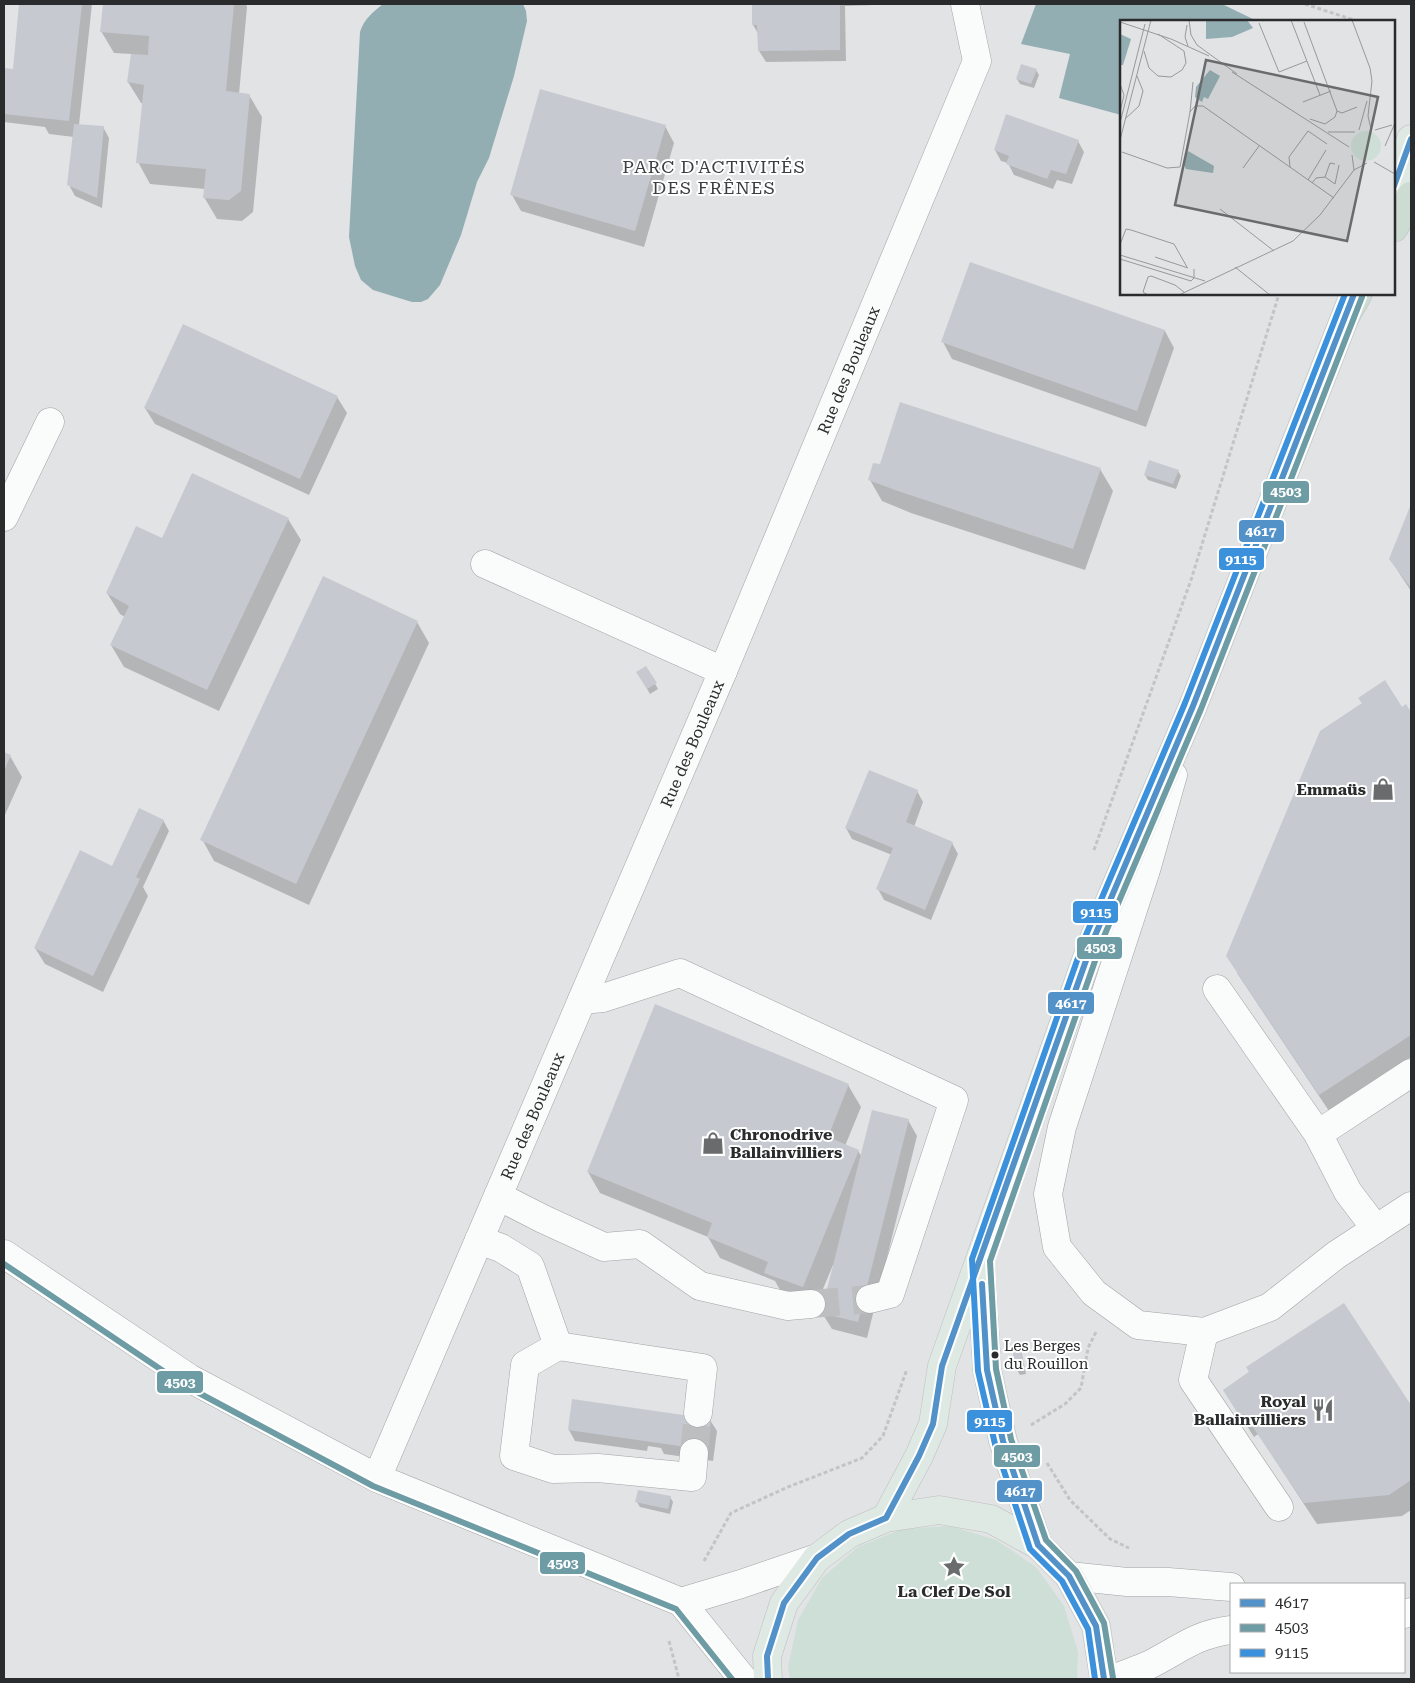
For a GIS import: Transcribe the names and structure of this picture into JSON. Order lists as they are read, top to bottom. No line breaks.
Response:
{"streets":{"street":["Rue des Bouleaux"]},"districts":["PARC D'ACTIVITÉS DES FRÊNES"],"places":{"shop":["Emmaüs","Chronodrive Ballainvilliers"],"other":["Les Berges du Rouillon"],"restaurant":["Royal Ballainvilliers"],"place":["La Clef De Sol"]},"lines":["transit line 4617","transit line 9115","transit line 4503"],"legend":["4617","4503","9115"]}
